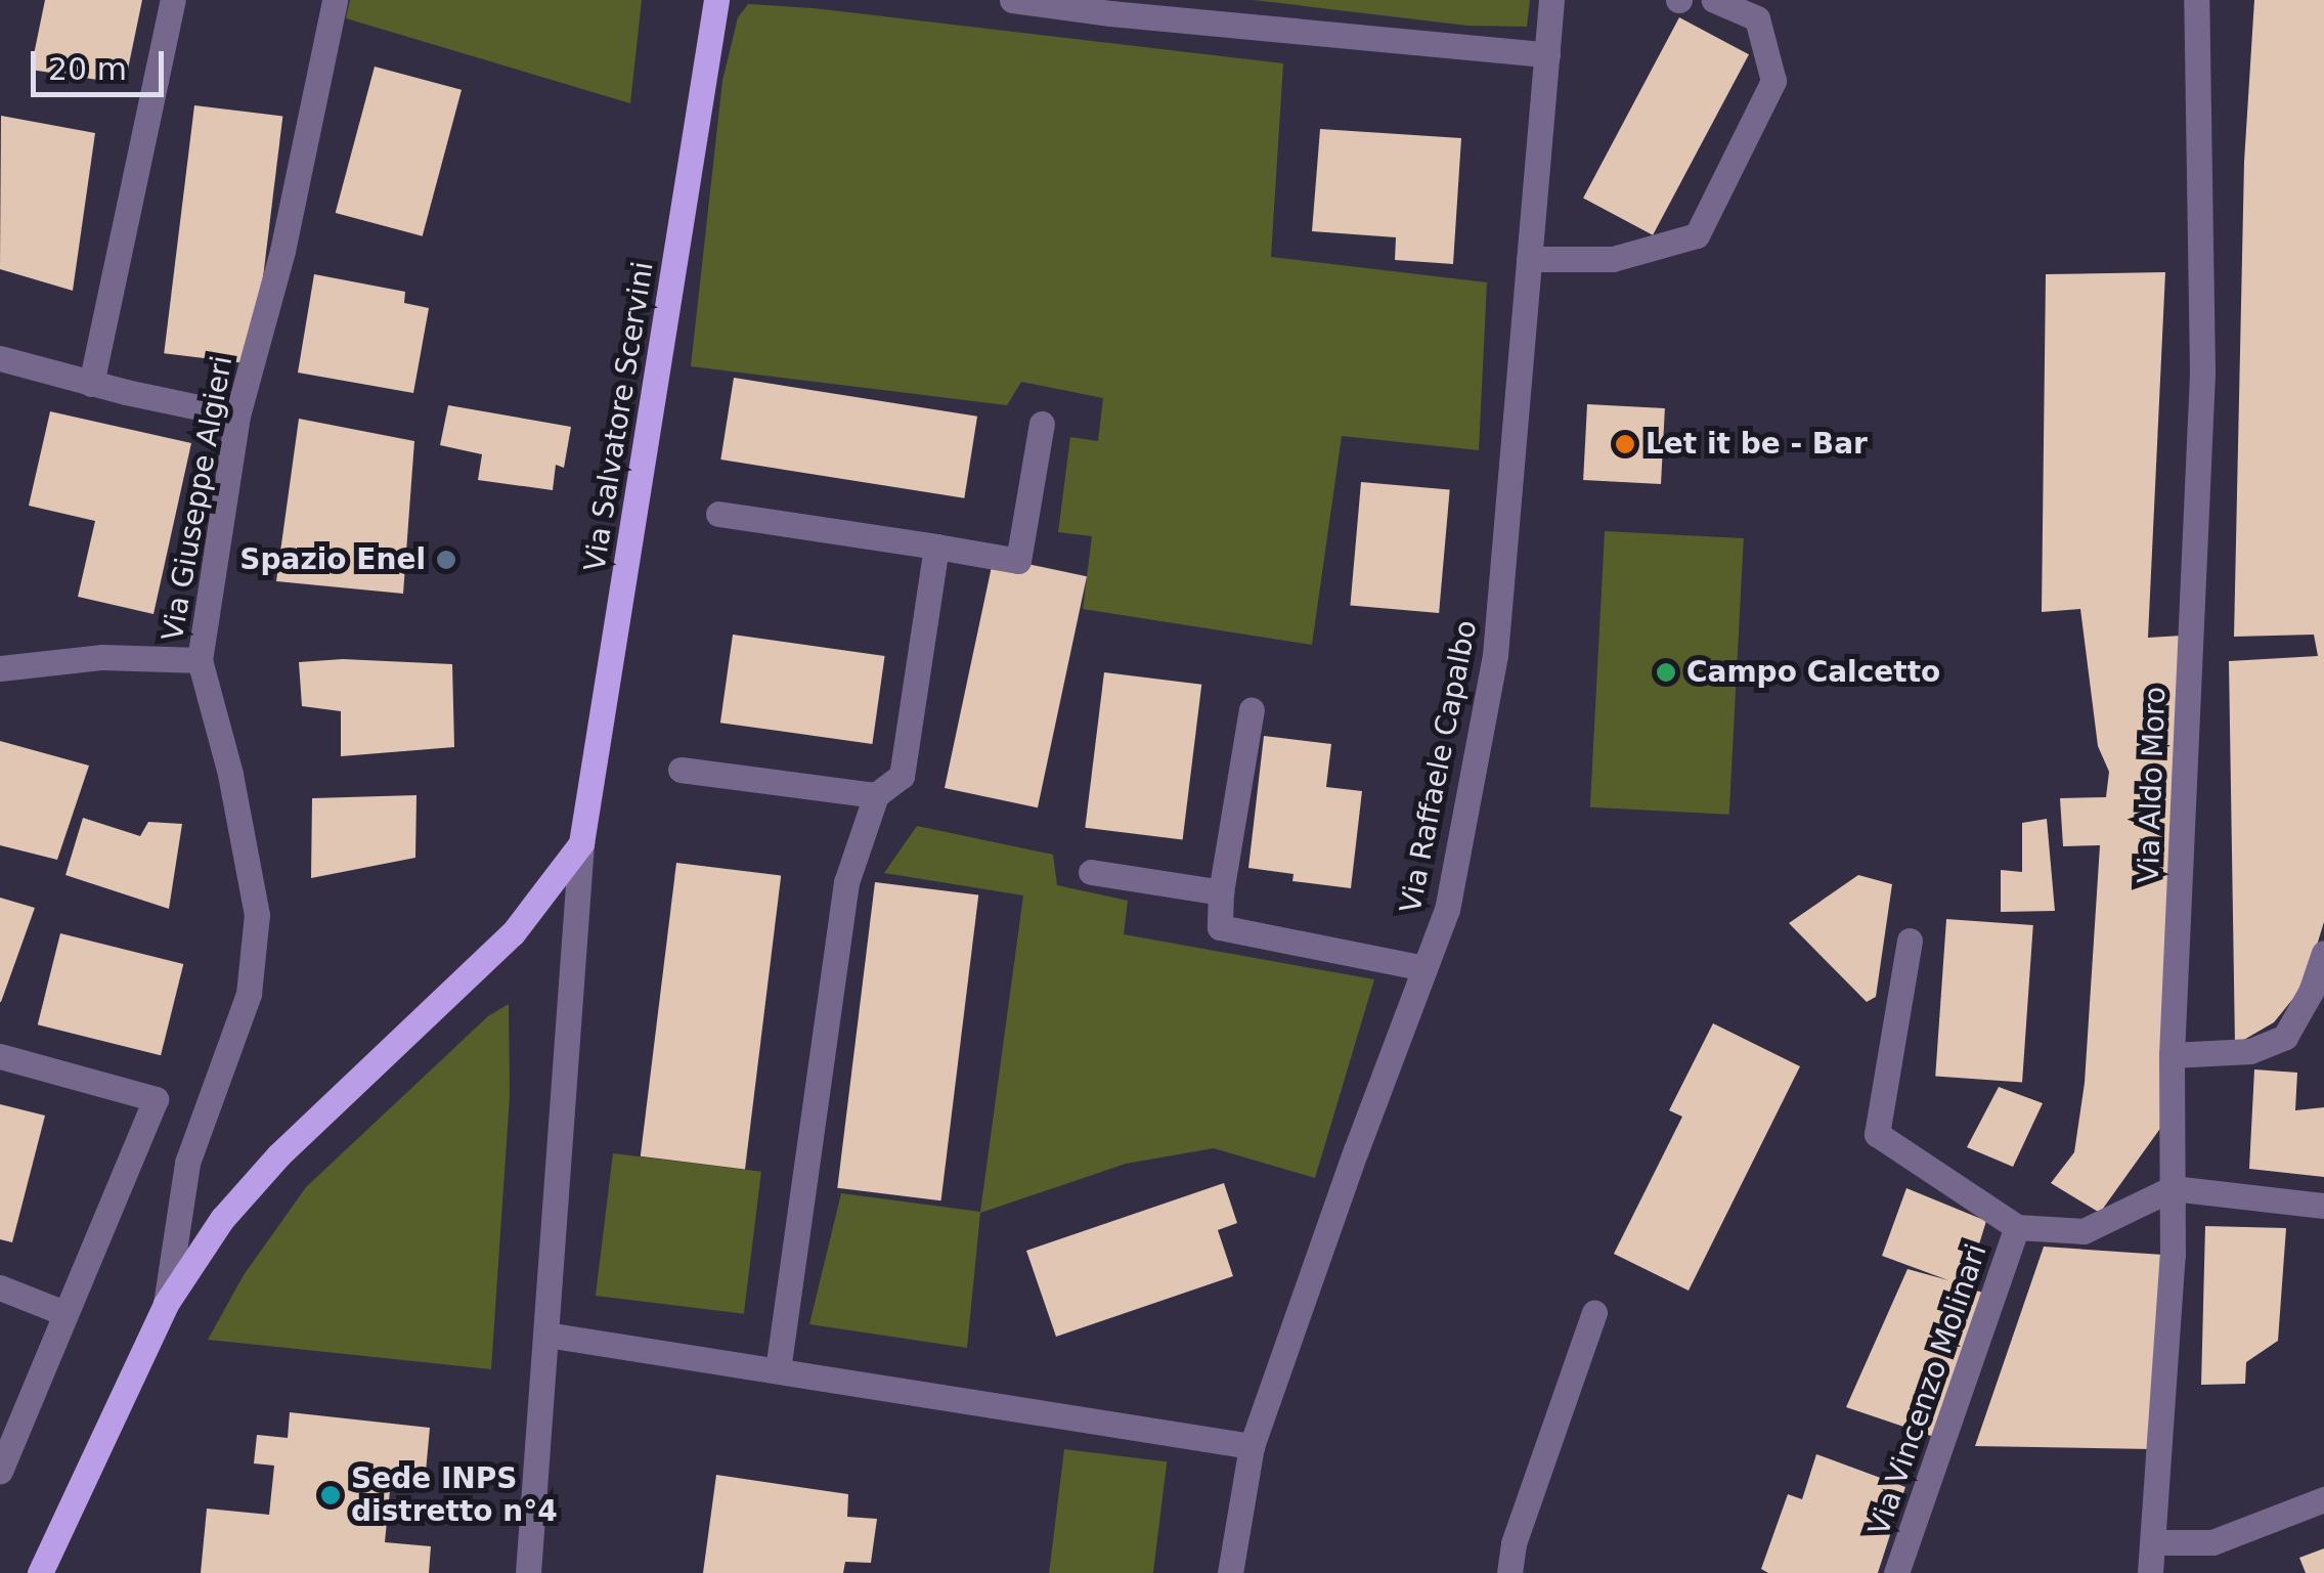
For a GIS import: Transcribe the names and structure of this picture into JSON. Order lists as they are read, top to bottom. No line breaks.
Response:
{"streets":{"main road":["Via Salvatore Scervini"],"street":["Via Giuseppe Algieri","Via Raffaele Capalbo","Via Aldo Moro","Via Vincenzo Molinari"]},"crossings":[["Via Aldo Moro","Via Vincenzo Molinari"]],"places":["Let it be - Bar","Spazio Enel","Campo Calcetto","Sede INPS distretto n°4"],"scale_bar":"20 m"}
